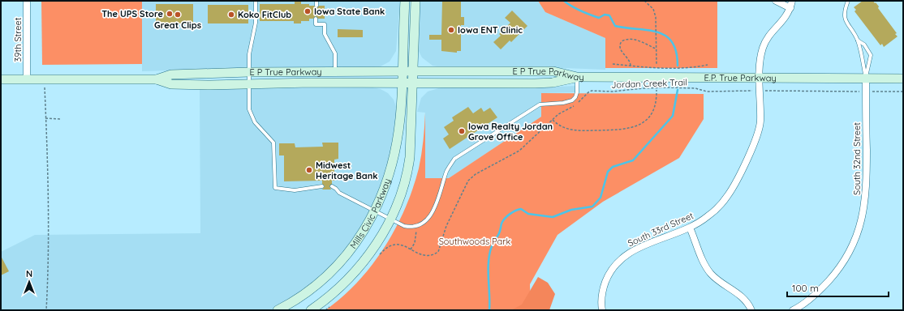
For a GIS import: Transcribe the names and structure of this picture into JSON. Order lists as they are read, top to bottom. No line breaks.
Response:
{"streets":{"main road":["E P True Parkway","E.P. True Parkway","Mills Civic Parkway"],"street":["39th Street","South 32nd Street","South 33rd Street"],"path":["Jordan Creek Trail"]},"crossings":[["39th Street","E P True Parkway"],["E P True Parkway","E.P. True Parkway"],["E P True Parkway","Mills Civic Parkway"],["E.P. True Parkway","South 32nd Street"],["E.P. True Parkway","South 33rd Street"]],"parks":["Southwoods Park"],"places":["Iowa State Bank","The UPS Store","Great Clips","Koko FitClub","Iowa ENT Clinic","Iowa Realty Jordan Grove Office","Midwest Heritage Bank"],"scale_bar":"100 m","north":"top"}
